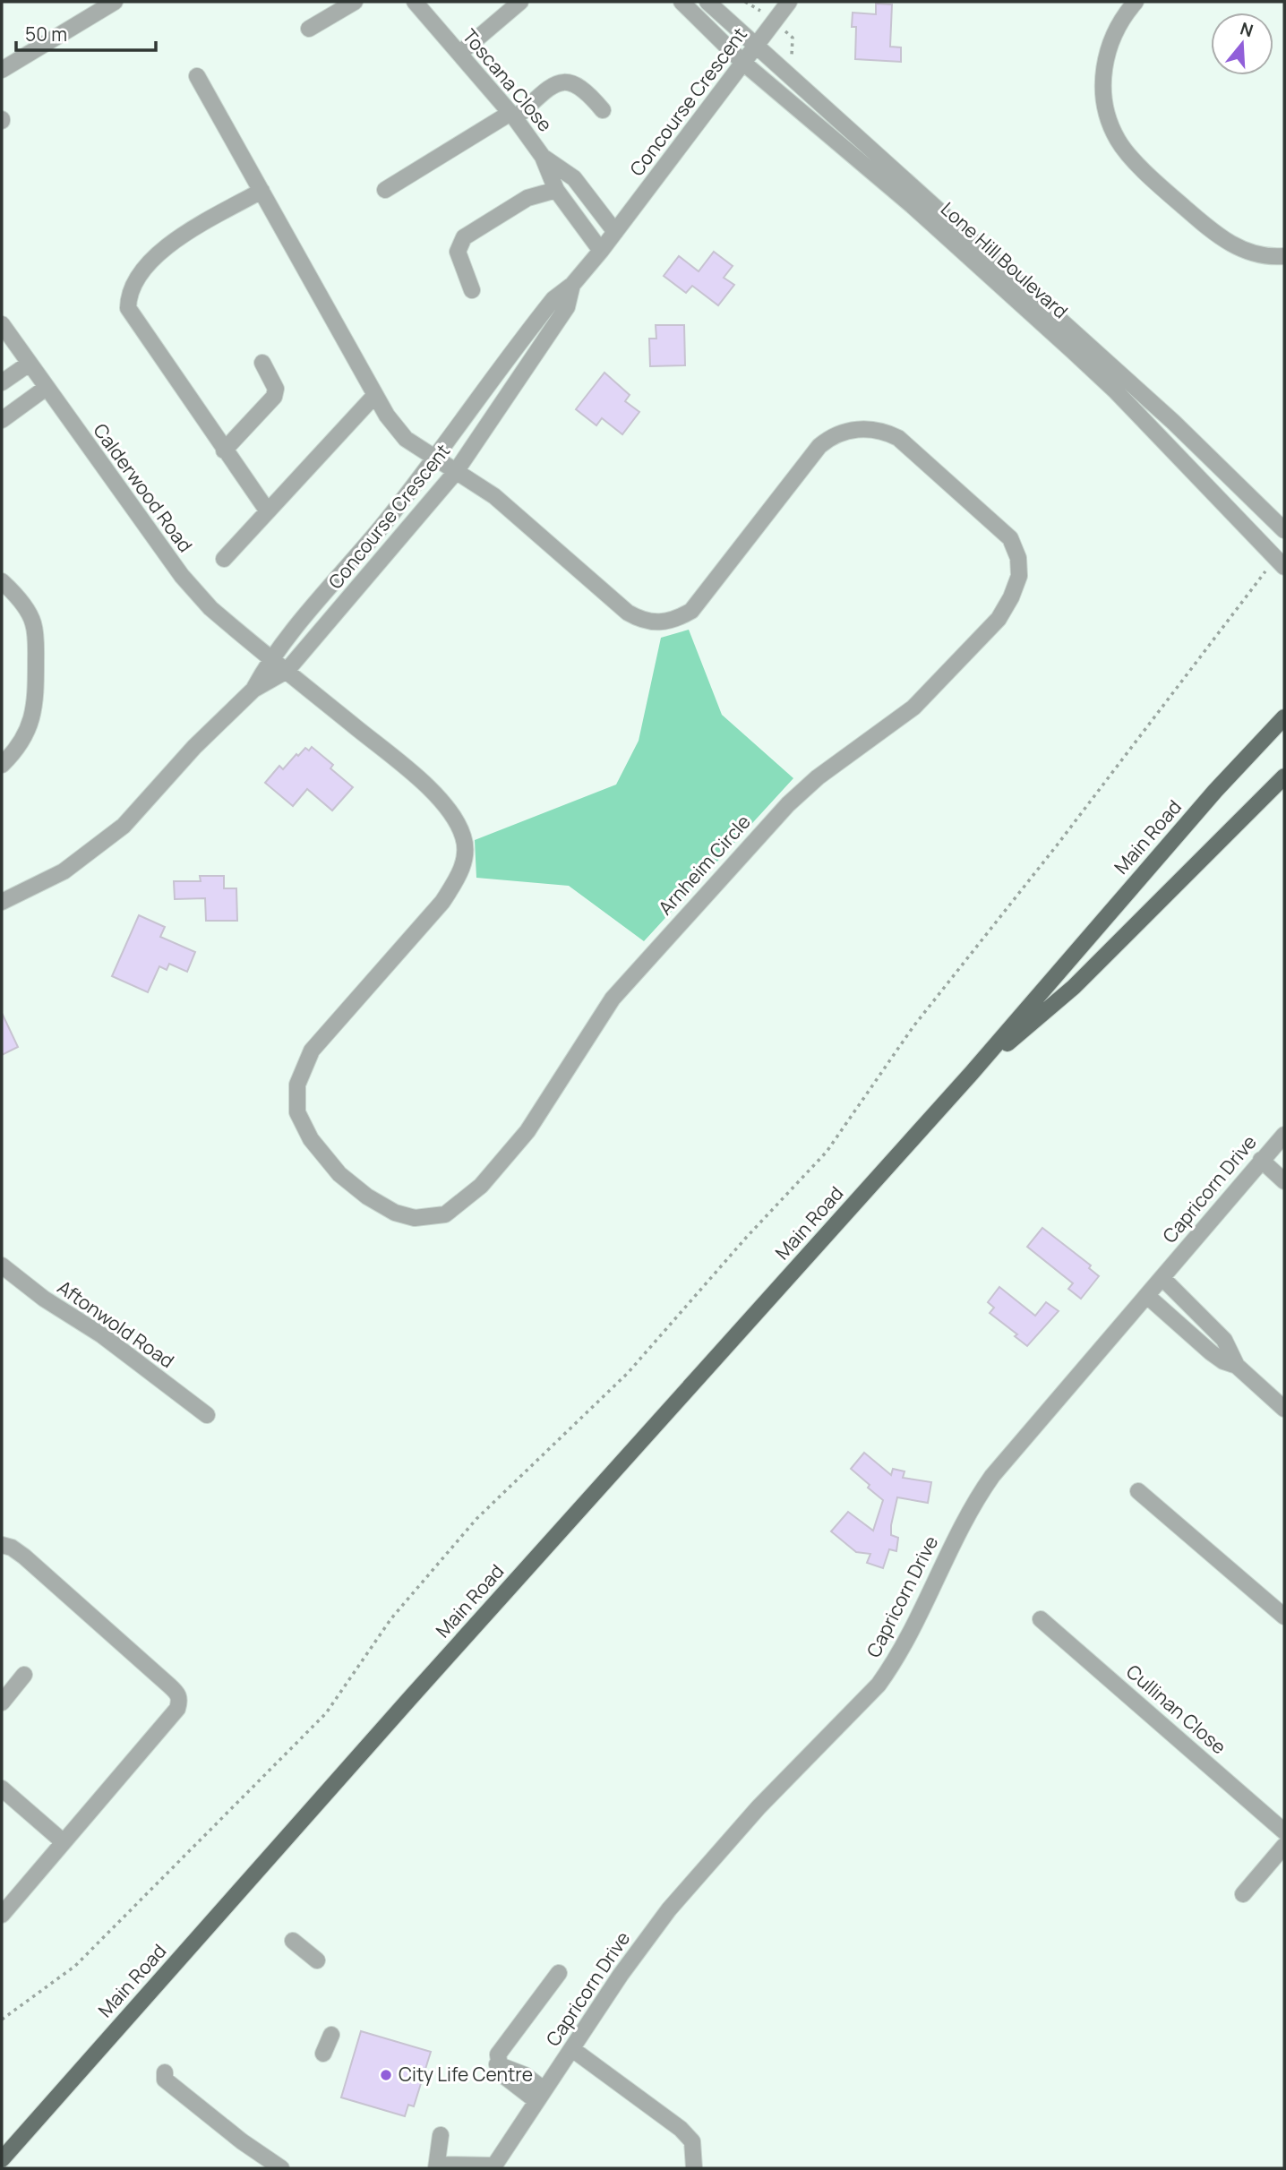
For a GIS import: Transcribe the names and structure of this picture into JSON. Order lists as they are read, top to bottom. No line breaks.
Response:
{"streets":{"main road":["Main Road"],"street":["Toscana Close","Concourse Crescent","Lone Hill Boulevard","Calderwood Road","Arnheim Circle","Capricorn Drive","Aftonwold Road","Cullinan Close"]},"crossings":[["Toscana Close","Concourse Crescent"],["Concourse Crescent","Lone Hill Boulevard"],["Concourse Crescent","Calderwood Road"],["Concourse Crescent","Arnheim Circle"],["Calderwood Road","Arnheim Circle"]],"places":["City Life Centre"],"scale_bar":"50 m","north":"top"}
